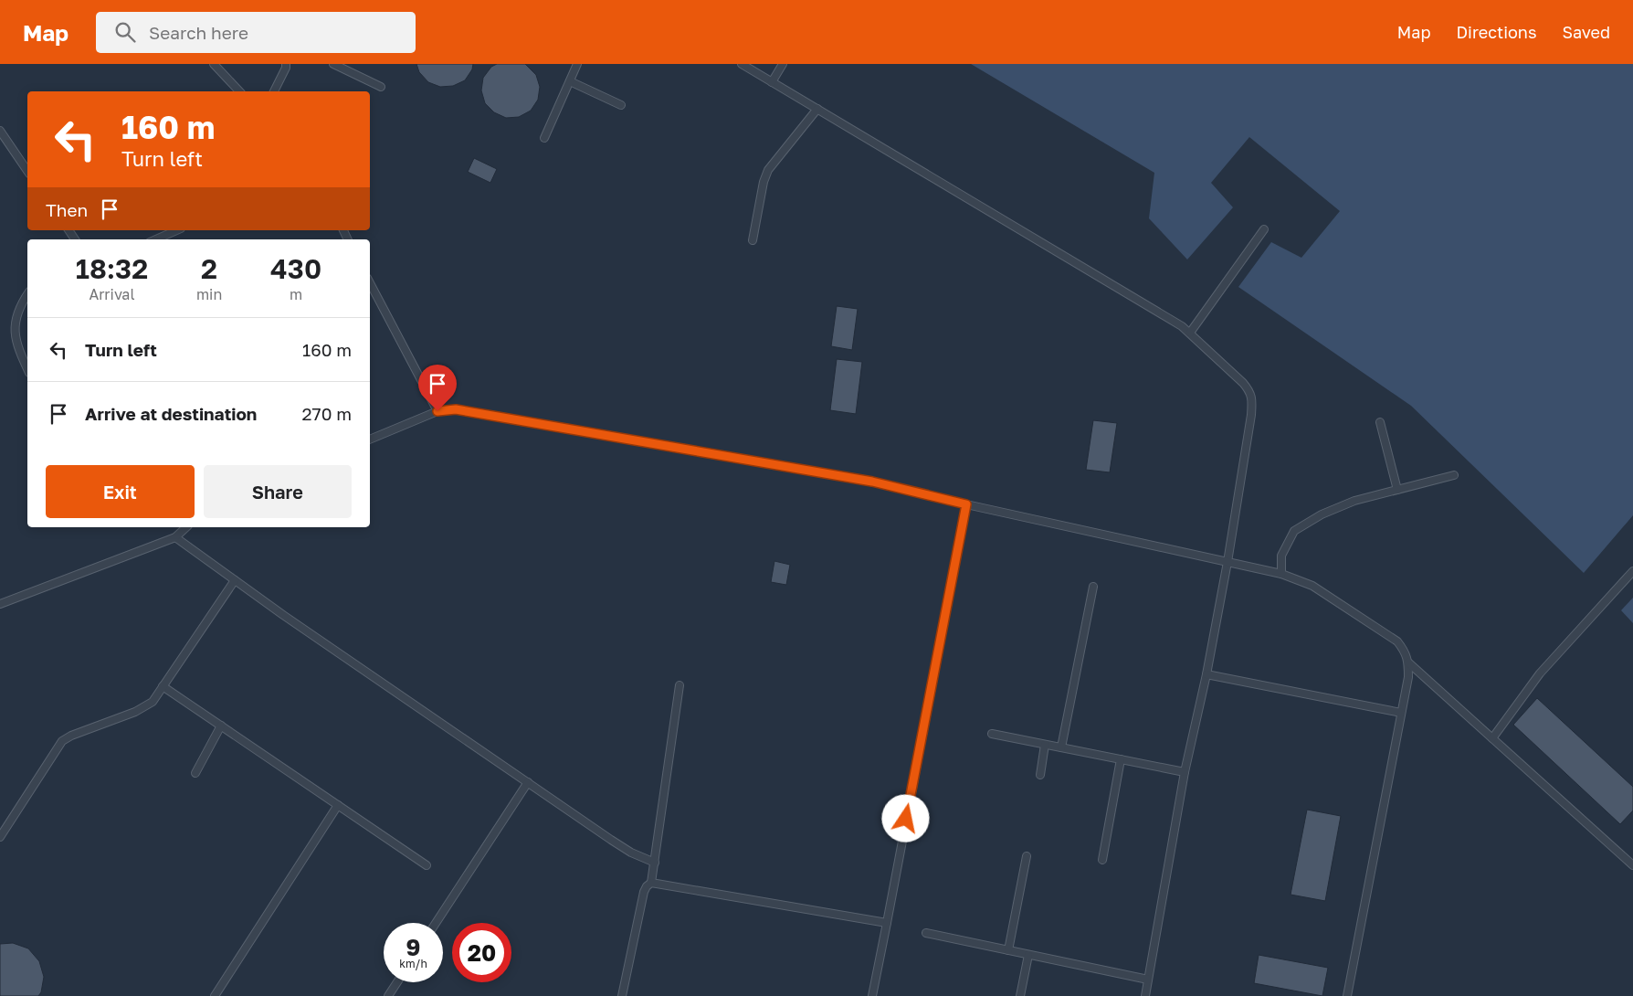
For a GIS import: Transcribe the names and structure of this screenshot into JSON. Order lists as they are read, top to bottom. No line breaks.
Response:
{"page":{"header":"Map","search":"Search here","nav":["Map","Directions","Saved"],"turn":["160 m","Turn left"],"then":"Then","eta":["18:32","Arrival","2","min","430","m"],"list":[{"name":"Turn left","value":"160 m"},{"name":"Arrive at destination","value":"270 m"}],"buttons":["Exit","Share"],"speed":"9 km/h","limit":"20"}}
